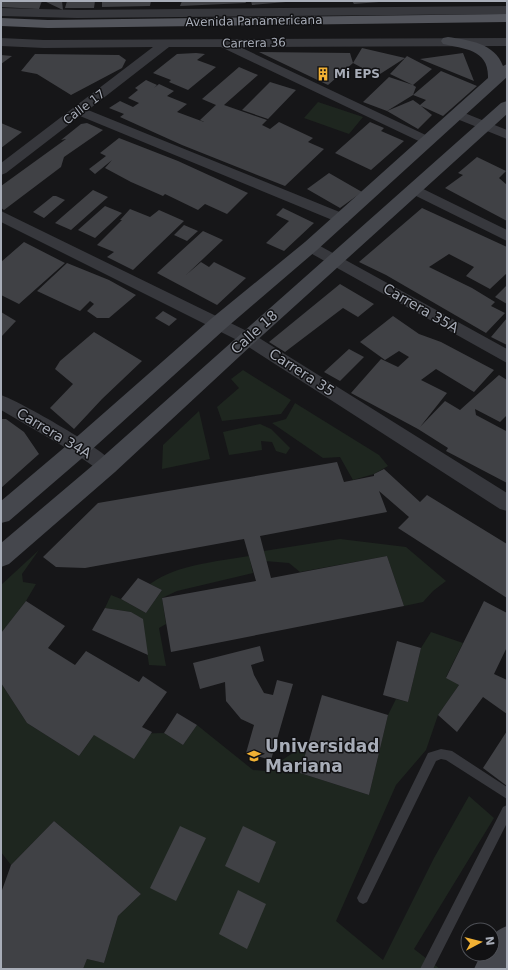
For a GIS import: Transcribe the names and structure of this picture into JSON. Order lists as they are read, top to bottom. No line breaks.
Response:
{"streets":{"main road":["Avenida Panamericana","Calle 18"],"street":["Carrera 36","Calle 17","Carrera 35A","Carrera 35","Carrera 34A"]},"crossings":[["Carrera 36","Calle 17"],["Carrera 35A","Calle 18"],["Calle 18","Carrera 35"],["Calle 18","Carrera 34A"]],"places":{"building":["Mi EPS"],"school or university":["Universidad Mariana"]},"north":"right"}
